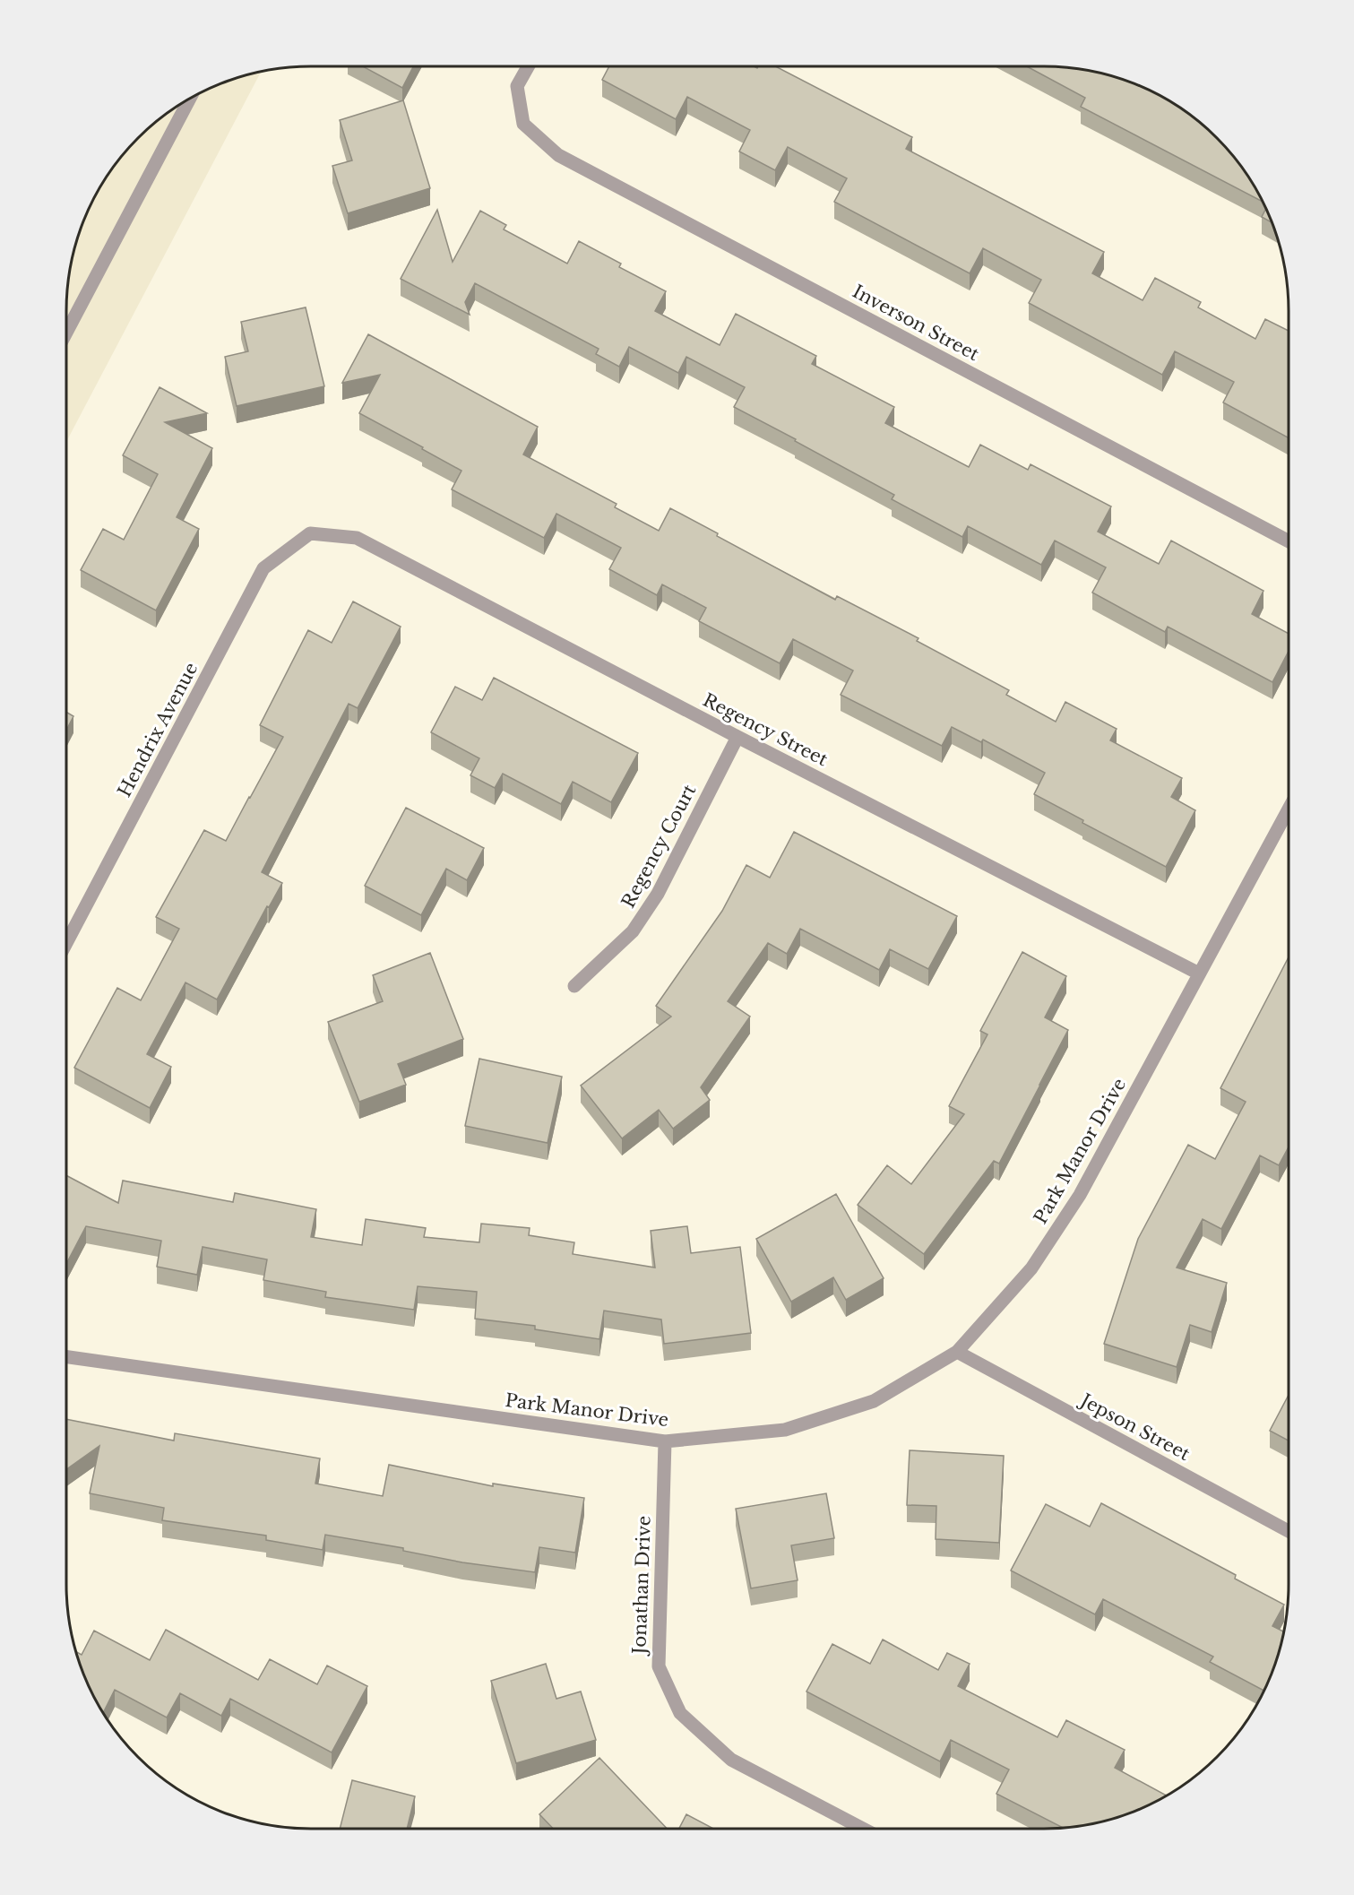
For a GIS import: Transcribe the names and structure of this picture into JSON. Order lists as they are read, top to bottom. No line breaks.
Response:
{"streets":{"street":["Inverson Street","Hendrix Avenue","Regency Street","Regency Court","Park Manor Drive","Jepson Street","Jonathan Drive"]},"crossings":[["Hendrix Avenue","Regency Street"],["Regency Street","Regency Court"],["Regency Street","Park Manor Drive"],["Park Manor Drive","Jepson Street"],["Park Manor Drive","Jonathan Drive"]]}
